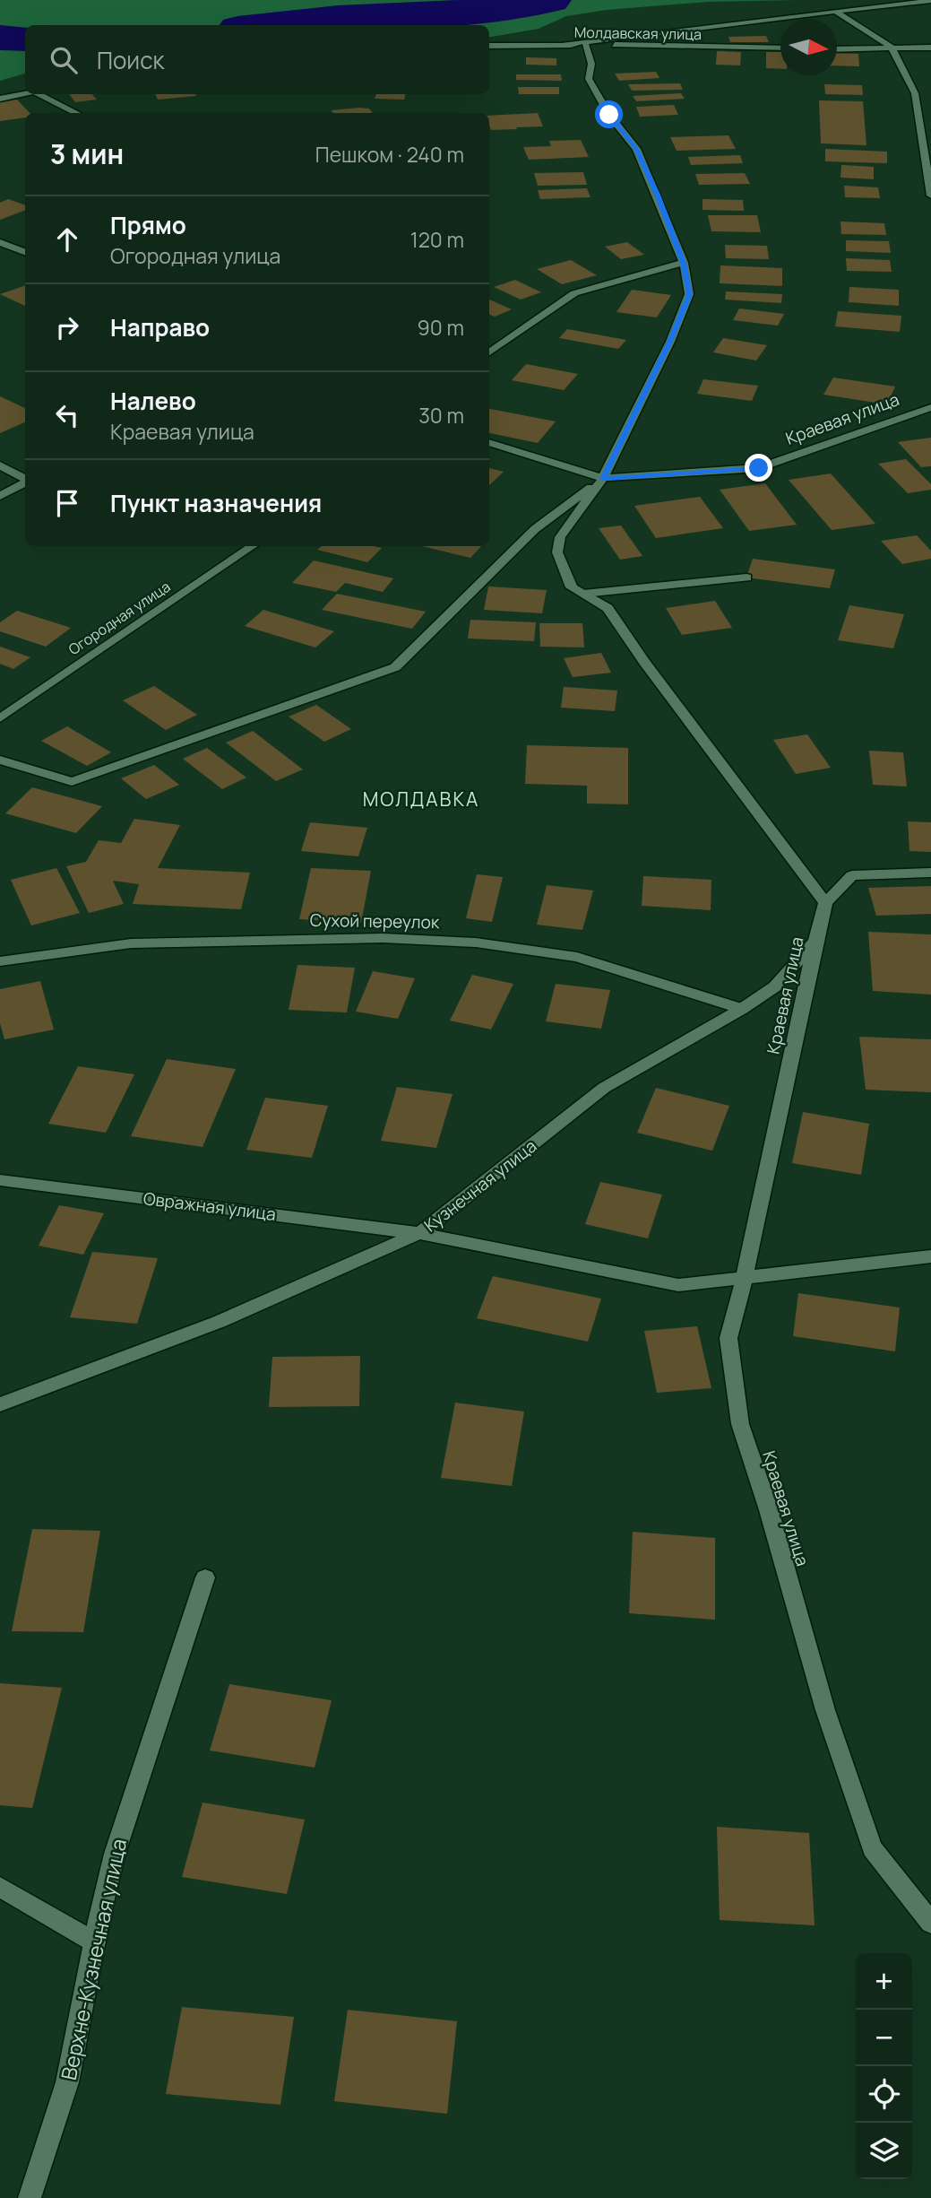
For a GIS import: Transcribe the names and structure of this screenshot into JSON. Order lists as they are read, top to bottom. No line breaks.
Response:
{"streets":{"street":["Молдавская улица","Краевая улица","Огородная улица","Сухой переулок","Кузнечная улица","Овражная улица","Верхне-Кузнечная улица"]},"crossings":[["Краевая улица","Кузнечная улица"],["Краевая улица","Овражная улица"],["Сухой переулок","Кузнечная улица"],["Кузнечная улица","Овражная улица"]],"districts":["МОЛДАВКА"],"north":"right","page":{"search":"Поиск","heading":["3 мин","Пешком · 240 m"],"list":[["Прямо","Огородная улица","120 m"],["Направо","90 m"],["Налево","Краевая улица","30 m"],"Пункт назначения"],"map_buttons":["+","−"]}}
